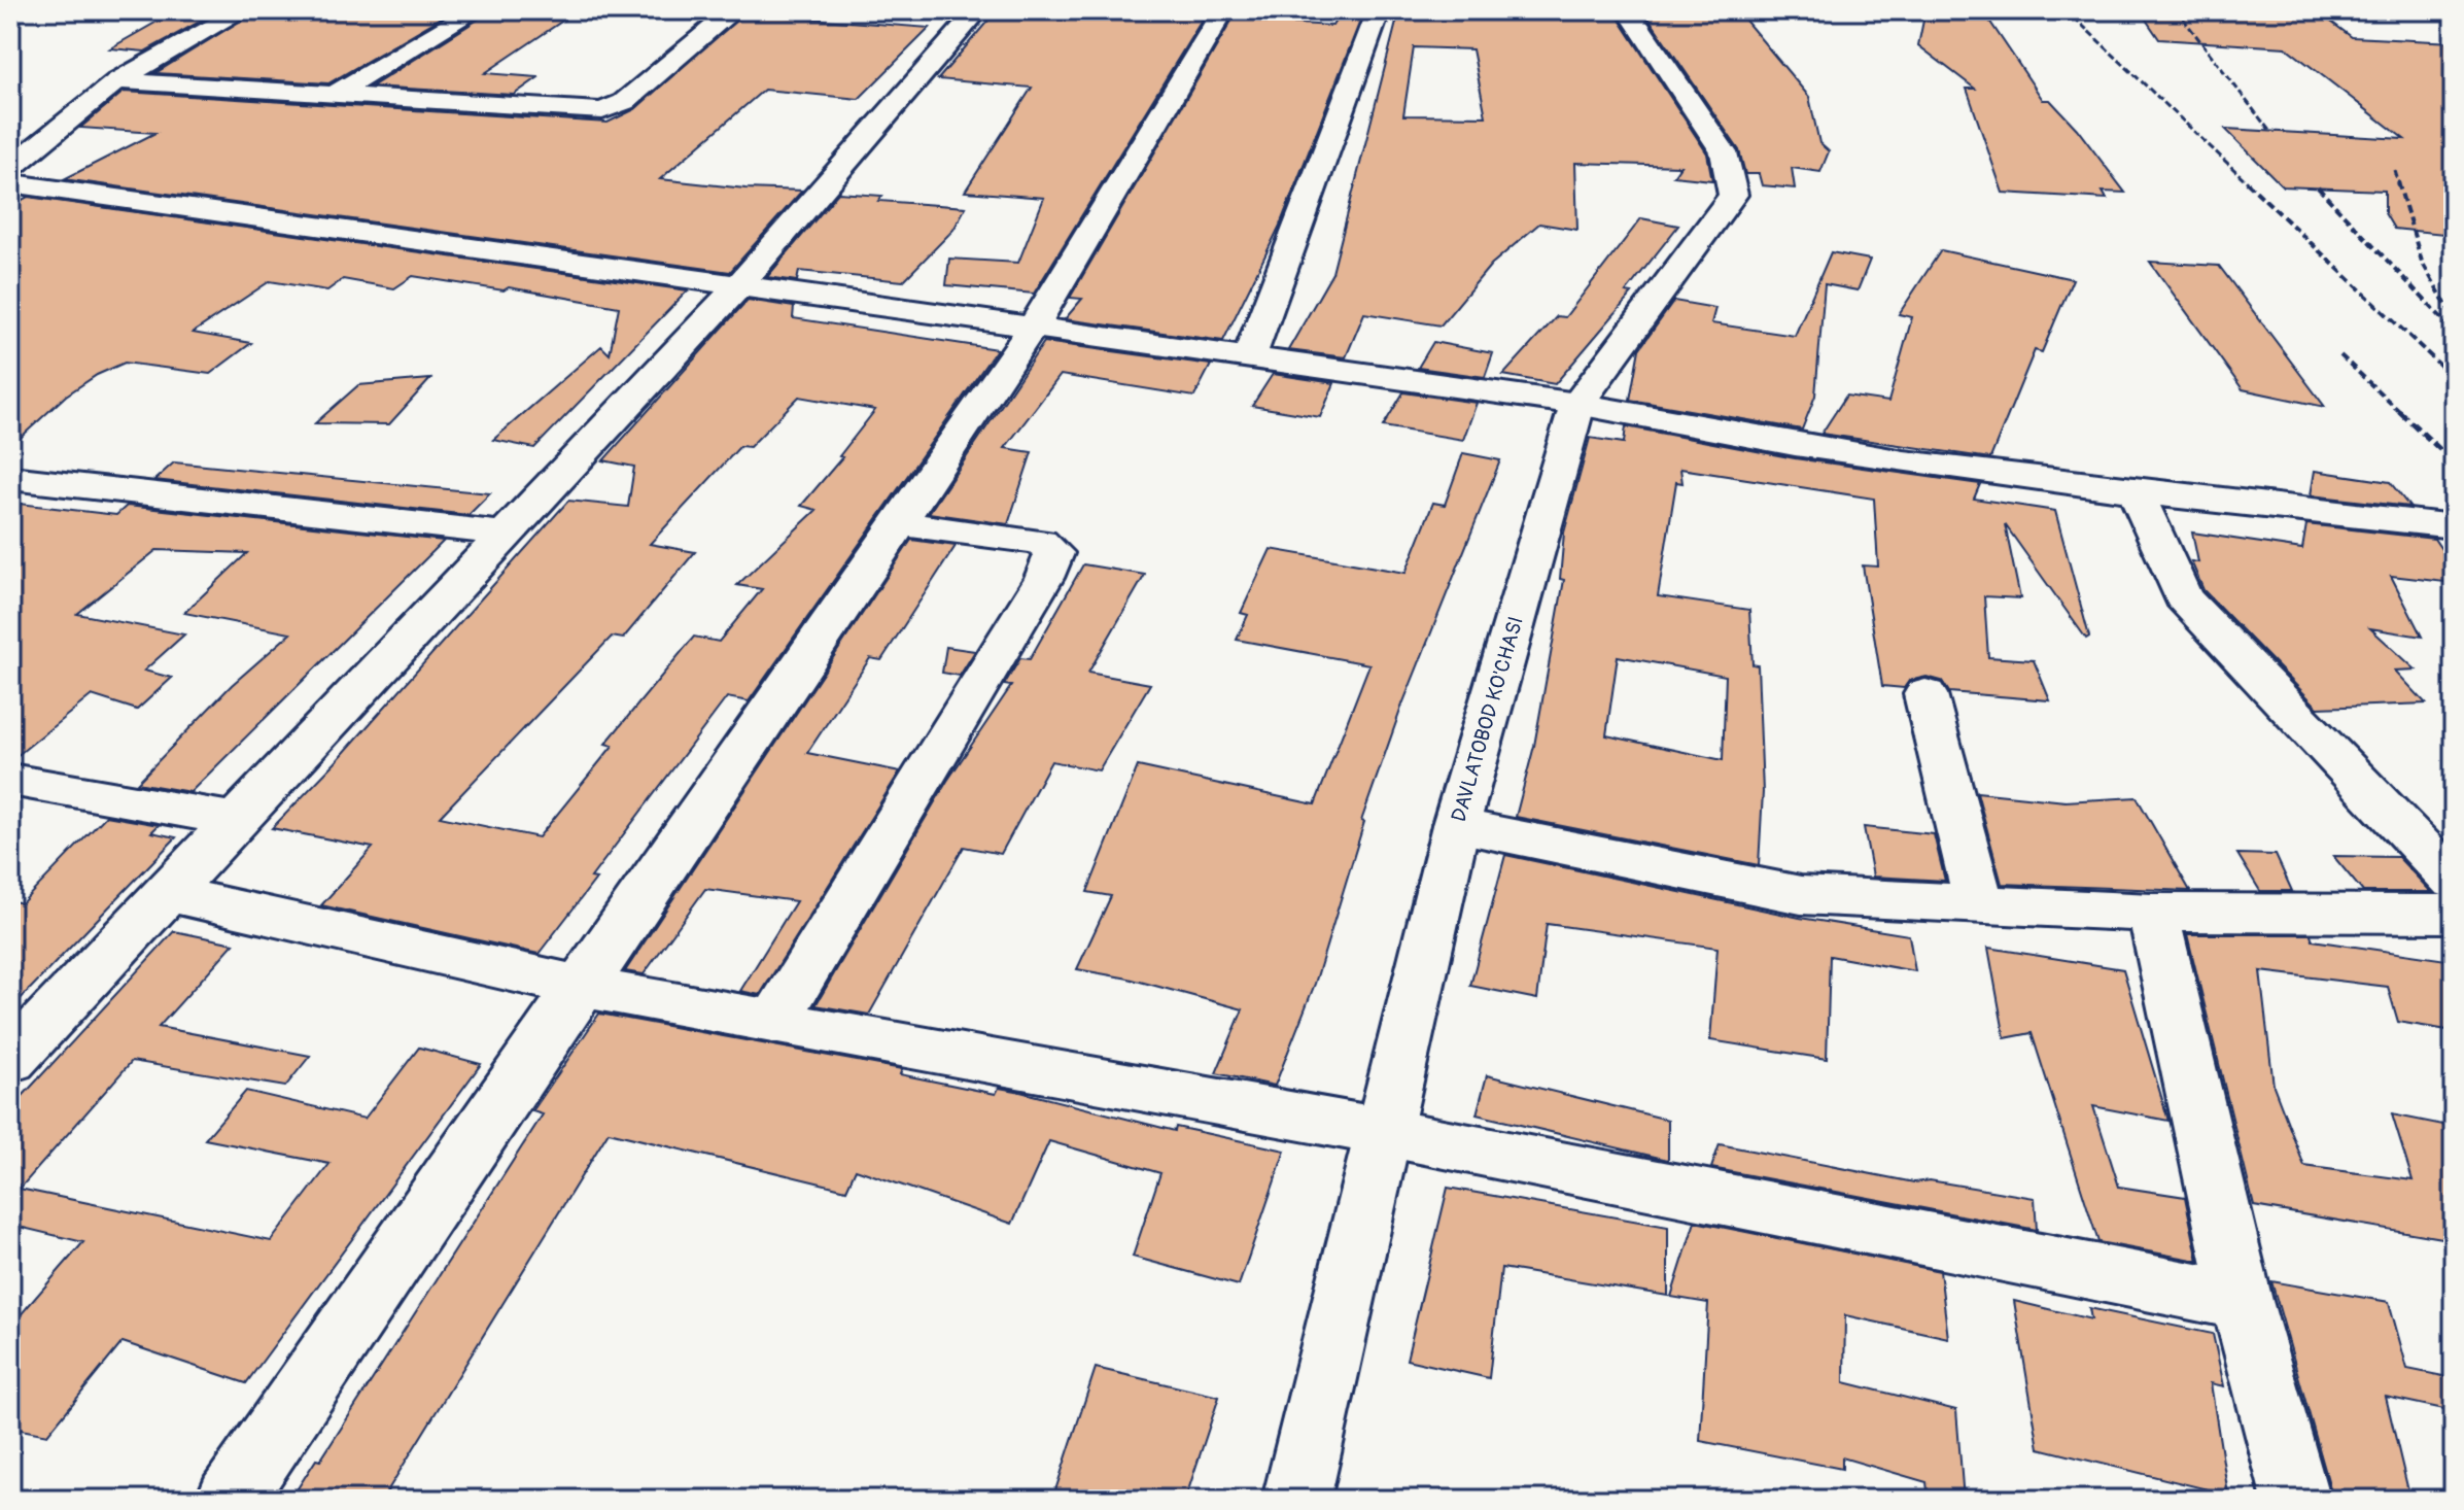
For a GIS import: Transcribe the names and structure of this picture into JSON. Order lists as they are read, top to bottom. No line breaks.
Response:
{"streets":{"street":["DAVLATOBOD KO'CHASI"]}}
